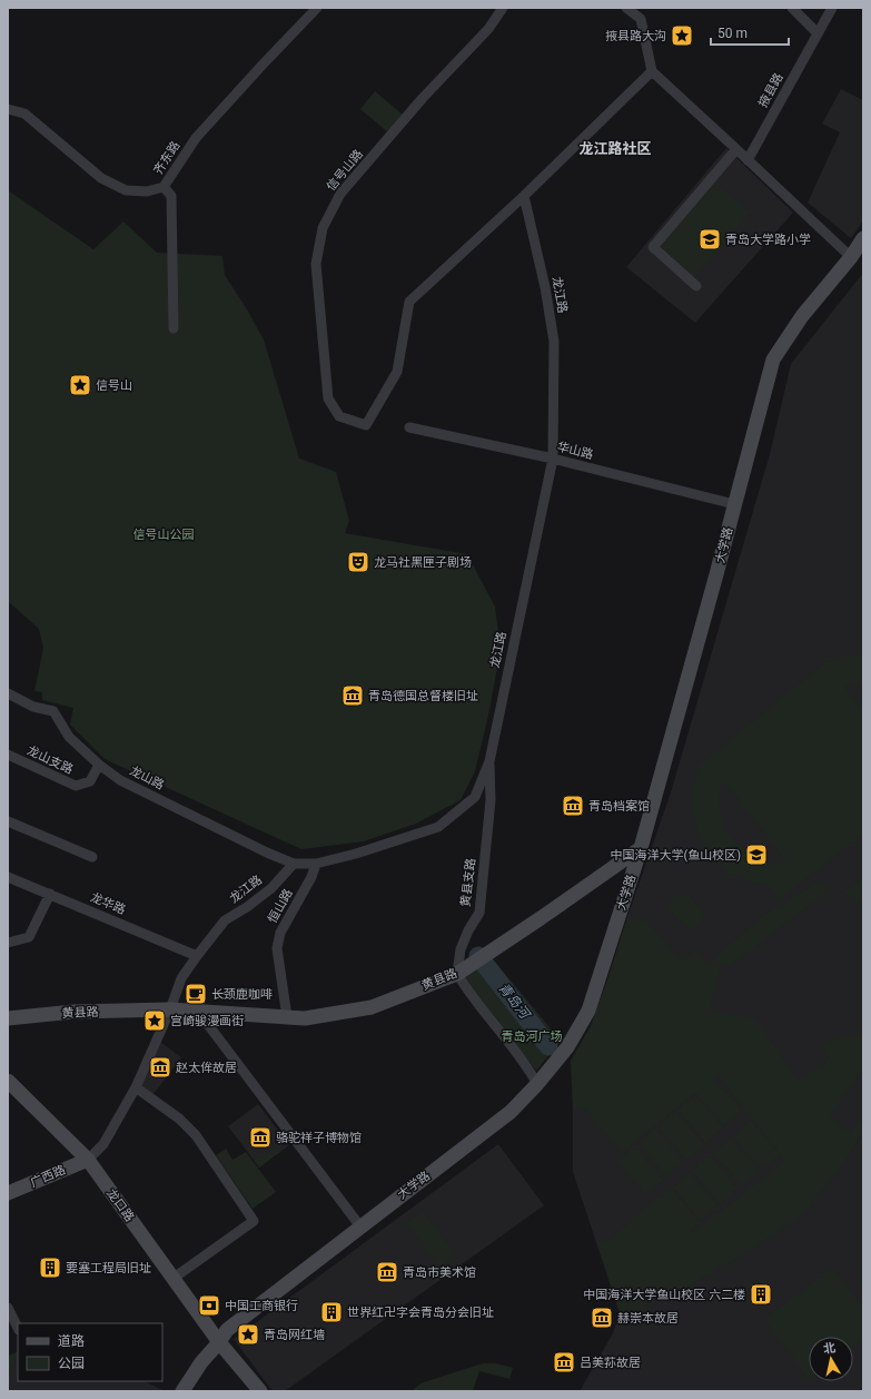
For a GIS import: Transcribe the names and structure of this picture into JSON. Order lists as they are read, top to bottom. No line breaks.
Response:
{"streets":{"main road":["大学路","黄县路","广西路","龙口路"],"street":["掖县路","齐东路","信号山路","龙江路","华山路","龙山支路","龙山路","黄县支路","龙华路","恒山路"]},"crossings":[["信号山路","龙江路"],["龙江路","华山路"],["龙江路","龙山路"],["龙江路","黄县支路"],["龙江路","龙华路"],["龙江路","恒山路"],["龙江路","黄县路"],["龙江路","广西路"],["龙江路","龙口路"],["华山路","大学路"],["大学路","黄县路"],["大学路","龙口路"],["龙山支路","龙山路"],["黄县支路","黄县路"],["恒山路","黄县路"],["广西路","龙口路"]],"districts":["龙江路社区"],"water":["青岛河"],"parks":["信号山公园","青岛河广场"],"places":{"place":["掖县路大沟","信号山","宫崎骏漫画街","青岛网红墙"],"school or university":["青岛大学路小学","中国海洋大学(鱼山校区)"],"theatre":["龙马社黑匣子剧场"],"museum":["青岛德国总督楼旧址","青岛档案馆","赵太侔故居","骆驼祥子博物馆","青岛市美术馆","赫崇本故居","吕美荪故居"],"cafe":["长颈鹿咖啡"],"building":["要塞工程局旧址","中国海洋大学鱼山校区 六二楼","世界红卍字会青岛分会旧址"],"bank":["中国工商银行"]},"legend":["道路","公园"],"scale_bar":"50 m","north":"top"}
